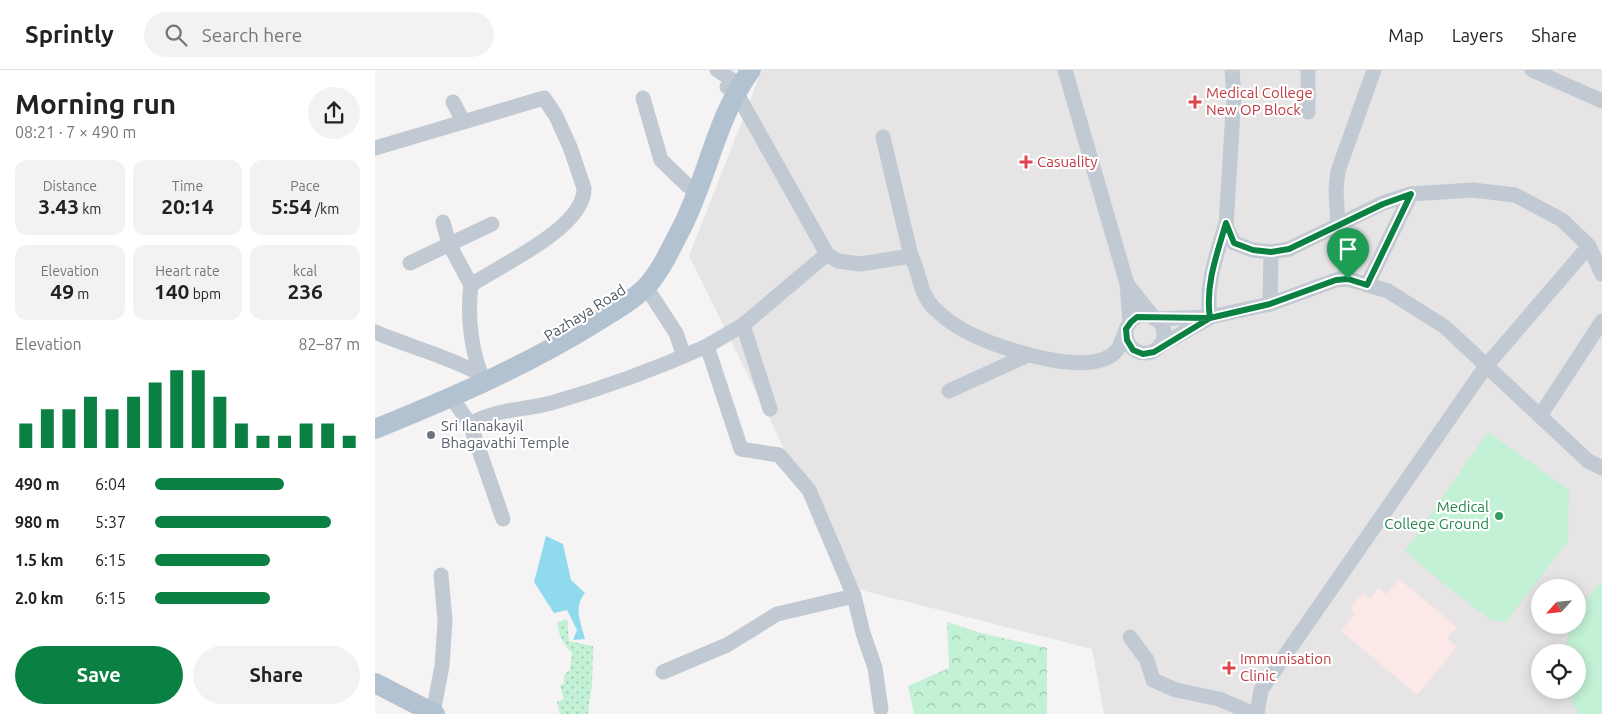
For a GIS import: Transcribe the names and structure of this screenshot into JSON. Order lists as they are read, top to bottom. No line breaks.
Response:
{"streets":{"main road":["Pazhaya Road"]},"places":{"health":["Medical College New OP Block","Casuality","Immunisation Clinic"],"other":["Sri Ilanakayil Bhagavathi Temple","Medical College Ground"]},"north":"bottom left","page":{"header":"Sprintly","search":"Search here","nav":["Map","Layers","Share"],"heading":["Morning run","08:21 · 7 × 490 m"],"stats":[["Distance","3.43 km"],["Time","20:14"],["Pace","5:54 /km"],["Elevation","49 m"],["Heart rate","140 bpm"],["kcal","236"]],"chart":["Elevation","82–87 m"],"list":[{"name":"490 m","note":"6:04"},{"name":"980 m","note":"5:37"},{"name":"1.5 km","note":"6:15"},{"name":"2.0 km","note":"6:15"}],"buttons":["Save","Share"]}}
